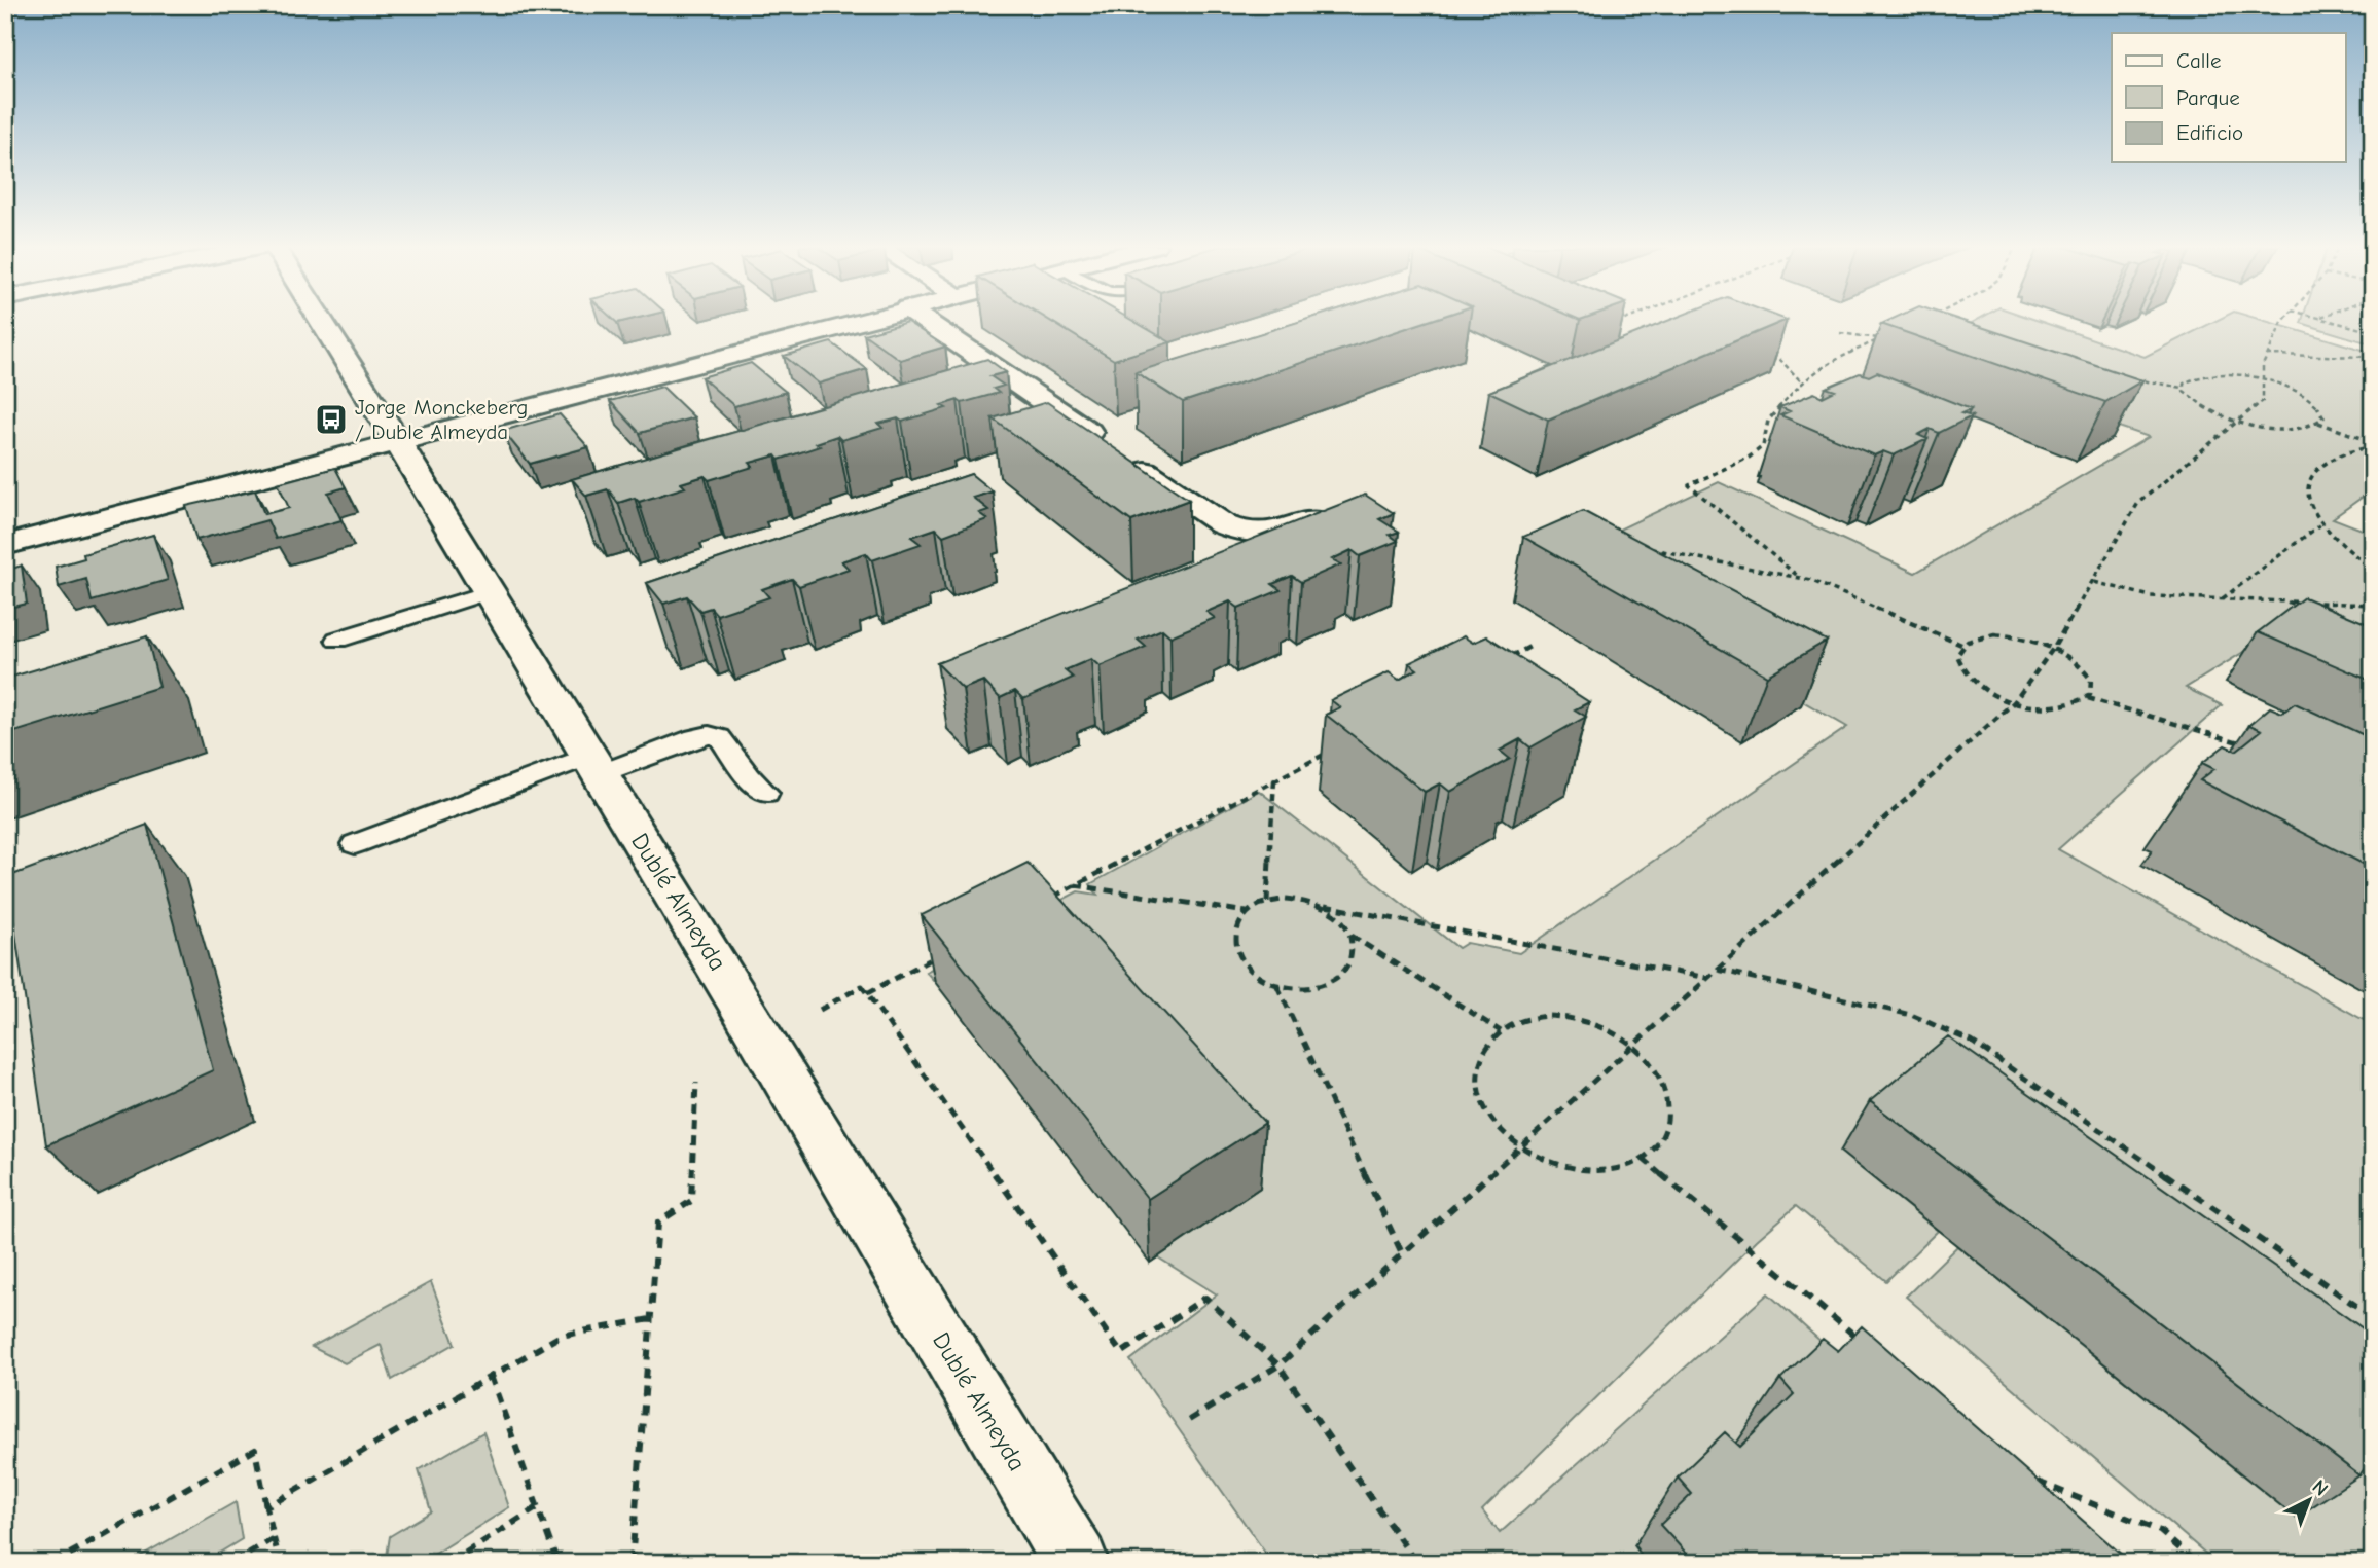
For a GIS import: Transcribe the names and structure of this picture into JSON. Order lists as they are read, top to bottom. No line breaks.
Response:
{"streets":{"main road":["Dublé Almeyda"]},"places":{"bus stop":["Jorge Monckeberg / Duble Almeyda"]},"legend":["Calle","Parque","Edificio"],"north":"top right"}
